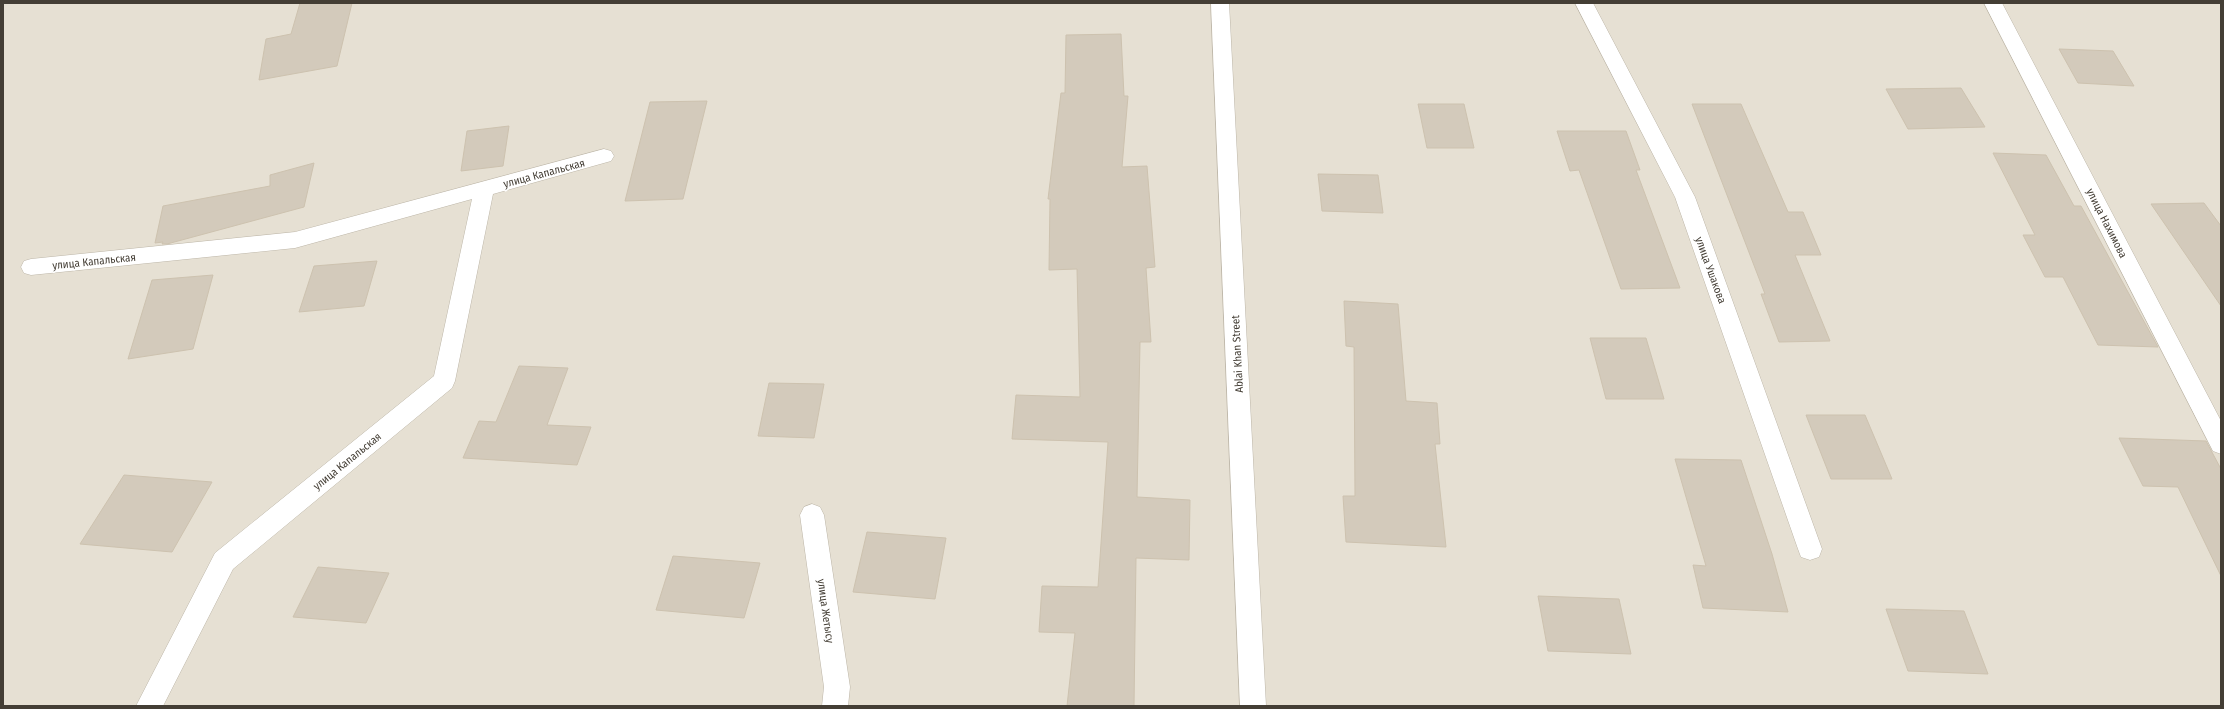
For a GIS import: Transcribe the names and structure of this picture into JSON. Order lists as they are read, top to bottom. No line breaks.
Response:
{"streets":{"street":["улица Капальская","улица Нахимова","улица Ушакова","Ablai Khan Street","улица Жетысу"]}}
